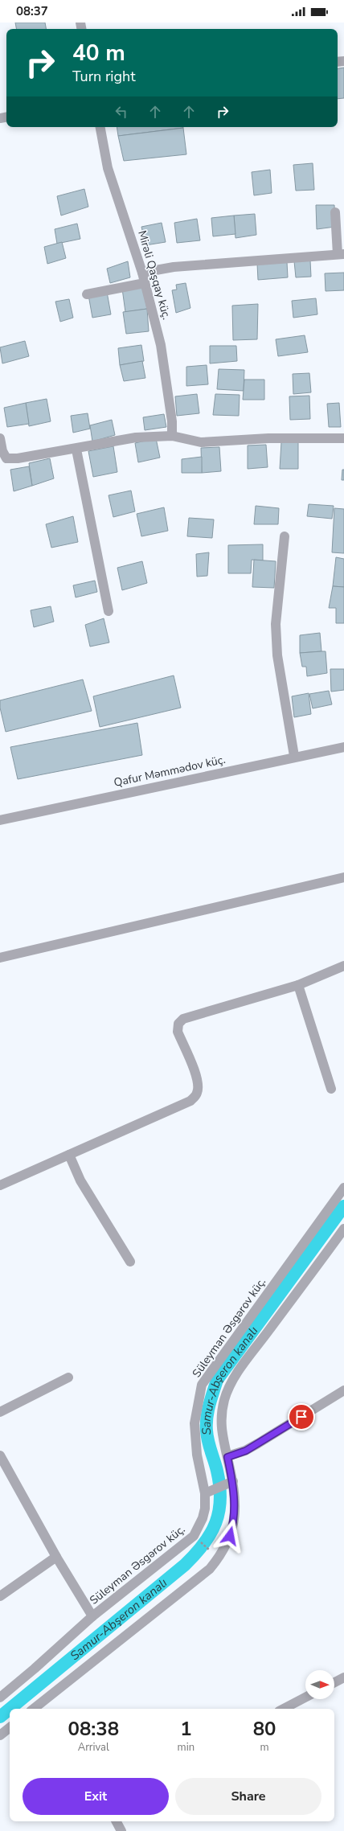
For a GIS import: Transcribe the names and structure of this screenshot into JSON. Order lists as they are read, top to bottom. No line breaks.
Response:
{"streets":{"street":["Mirəli Qaşqay küç.","Qafur Məmmədov küç.","Süleyman Əsgərov küç."]},"water":["Samur-Abşeron kanalı"],"north":"right","page":{"status":"08:37","turn":["40 m","Turn right"],"eta":["08:38","Arrival","1","min","80","m"],"buttons":["Exit","Share"]}}
